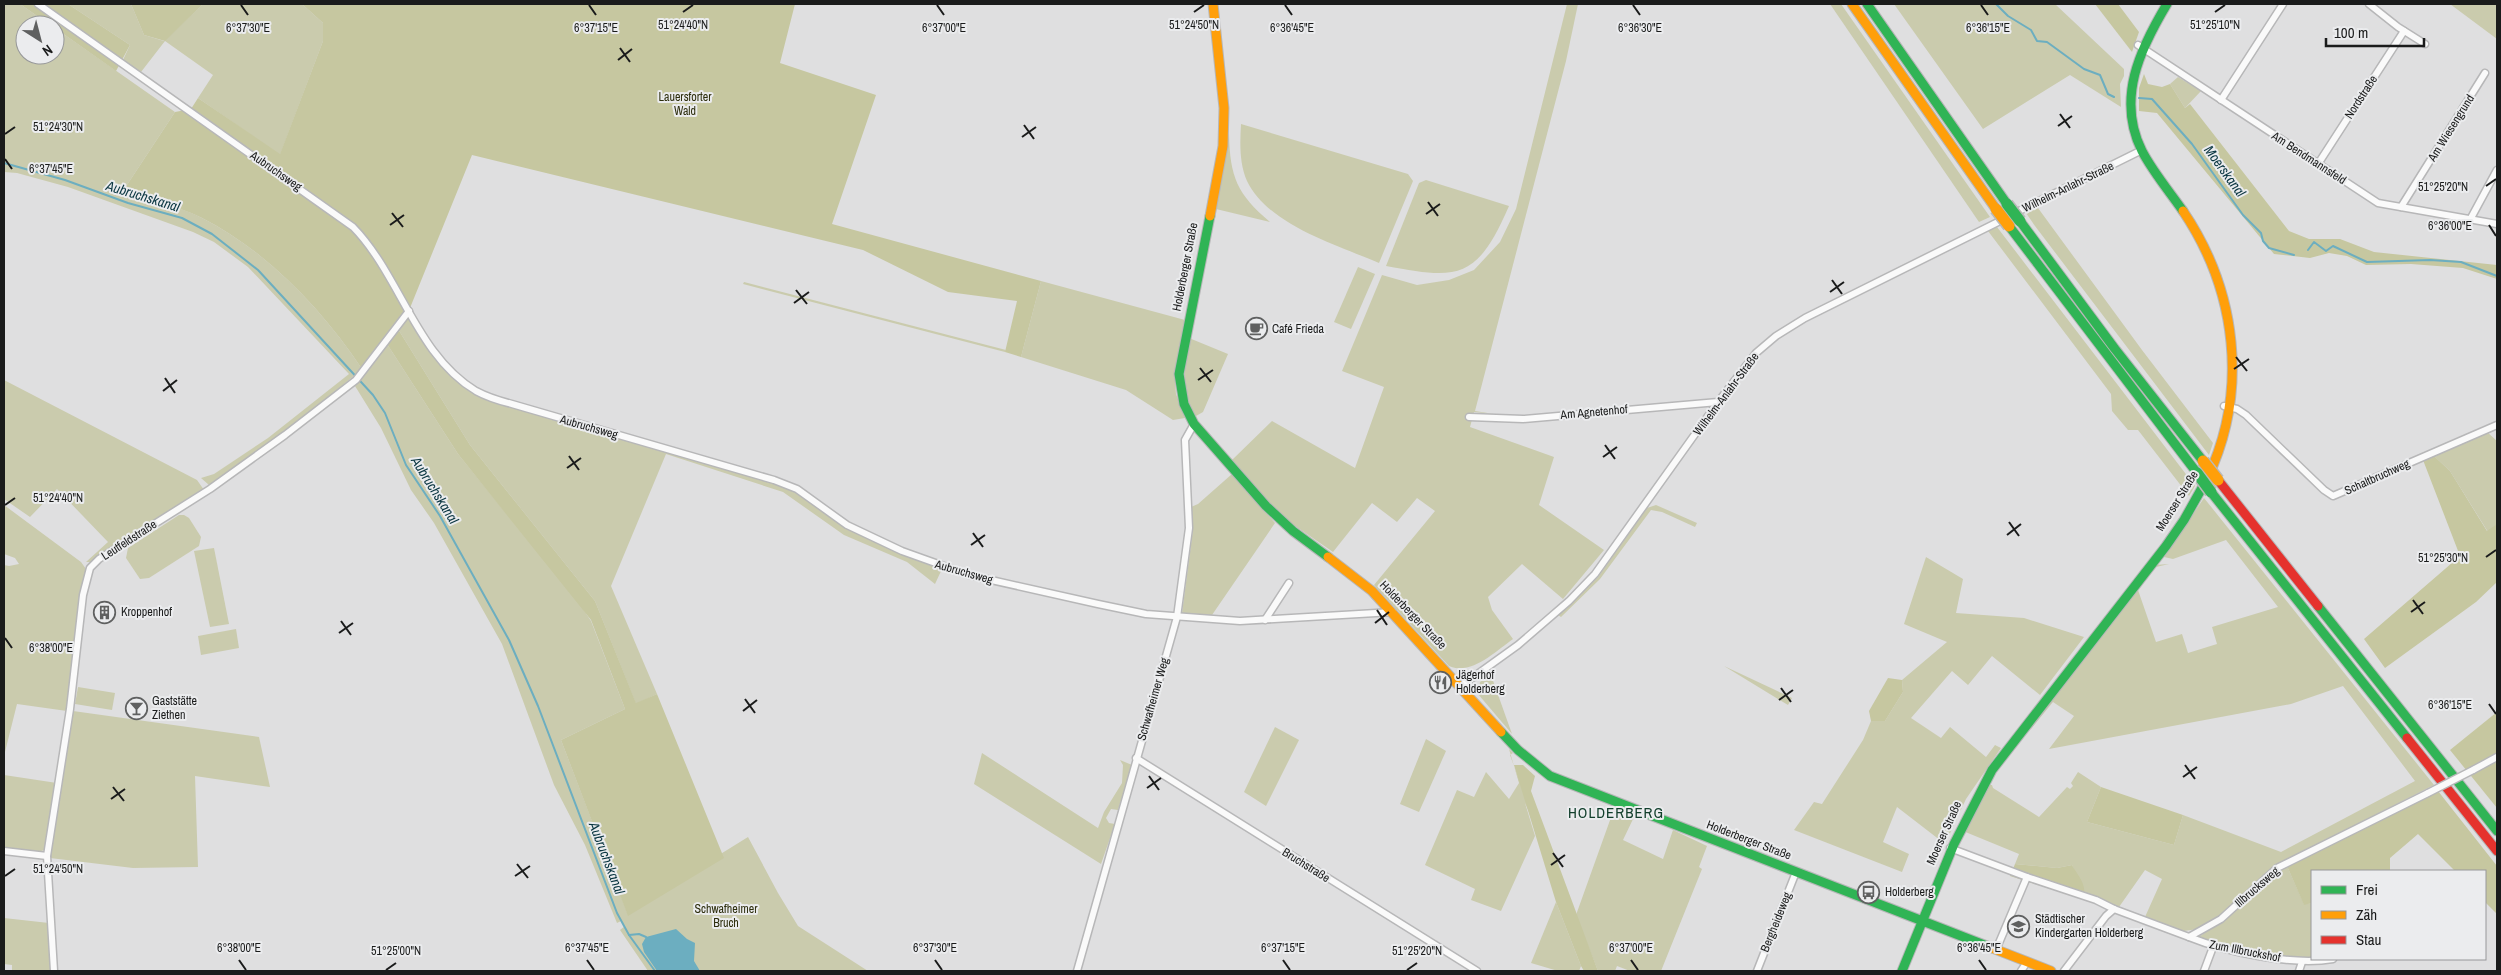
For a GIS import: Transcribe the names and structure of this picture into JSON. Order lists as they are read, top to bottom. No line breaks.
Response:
{"streets":{"main road":["Holderberger Straße","Moerser Straße"],"street":["Nordstraße","Am Wiesengrund","Am Bendmannsfeld","Aubruchsweg","Wilhelm-Anlahr-Straße","Am Agnetenhof","Schaltbruchweg","Leutfeldstraße","Schwafheimer Weg","Bruchstraße","Illbrucksweg","Bergheideweg","Zum Illbruckshof"]},"crossings":[["Nordstraße","Am Bendmannsfeld"],["Am Wiesengrund","Am Bendmannsfeld"],["Am Bendmannsfeld","Moerser Straße"],["Aubruchsweg","Holderberger Straße"],["Aubruchsweg","Leutfeldstraße"],["Aubruchsweg","Schwafheimer Weg"],["Wilhelm-Anlahr-Straße","Holderberger Straße"],["Wilhelm-Anlahr-Straße","Am Agnetenhof"],["Wilhelm-Anlahr-Straße","Moerser Straße"],["Holderberger Straße","Moerser Straße"],["Holderberger Straße","Schwafheimer Weg"],["Holderberger Straße","Bergheideweg"],["Schaltbruchweg","Moerser Straße"],["Schwafheimer Weg","Bruchstraße"],["Illbrucksweg","Zum Illbruckshof"]],"districts":["HOLDERBERG"],"water":["Moerskanal","Aubruchskanal"],"parks":["Lauersforter Wald","Schwafheimer Bruch"],"places":{"cafe":["Café Frieda"],"building":["Kroppenhof"],"restaurant":["Jägerhof Holderberg"],"bar":["Gaststätte Ziethen"],"bus stop":["Holderberg"],"school or university":["Städtischer Kindergarten Holderberg"]},"legend":["Frei","Zäh","Stau"],"scale_bar":"100 m","north":"bottom right","coordinates":["51°24'40\"N","51°24'50\"N","51°25'10\"N","6°37'30\"E","6°37'15\"E","6°37'00\"E","6°36'45\"E","6°36'30\"E","6°36'15\"E","51°24'30\"N","6°37'45\"E","51°25'20\"N","6°36'00\"E","51°25'30\"N","6°38'00\"E","51°25'00\"N"]}
